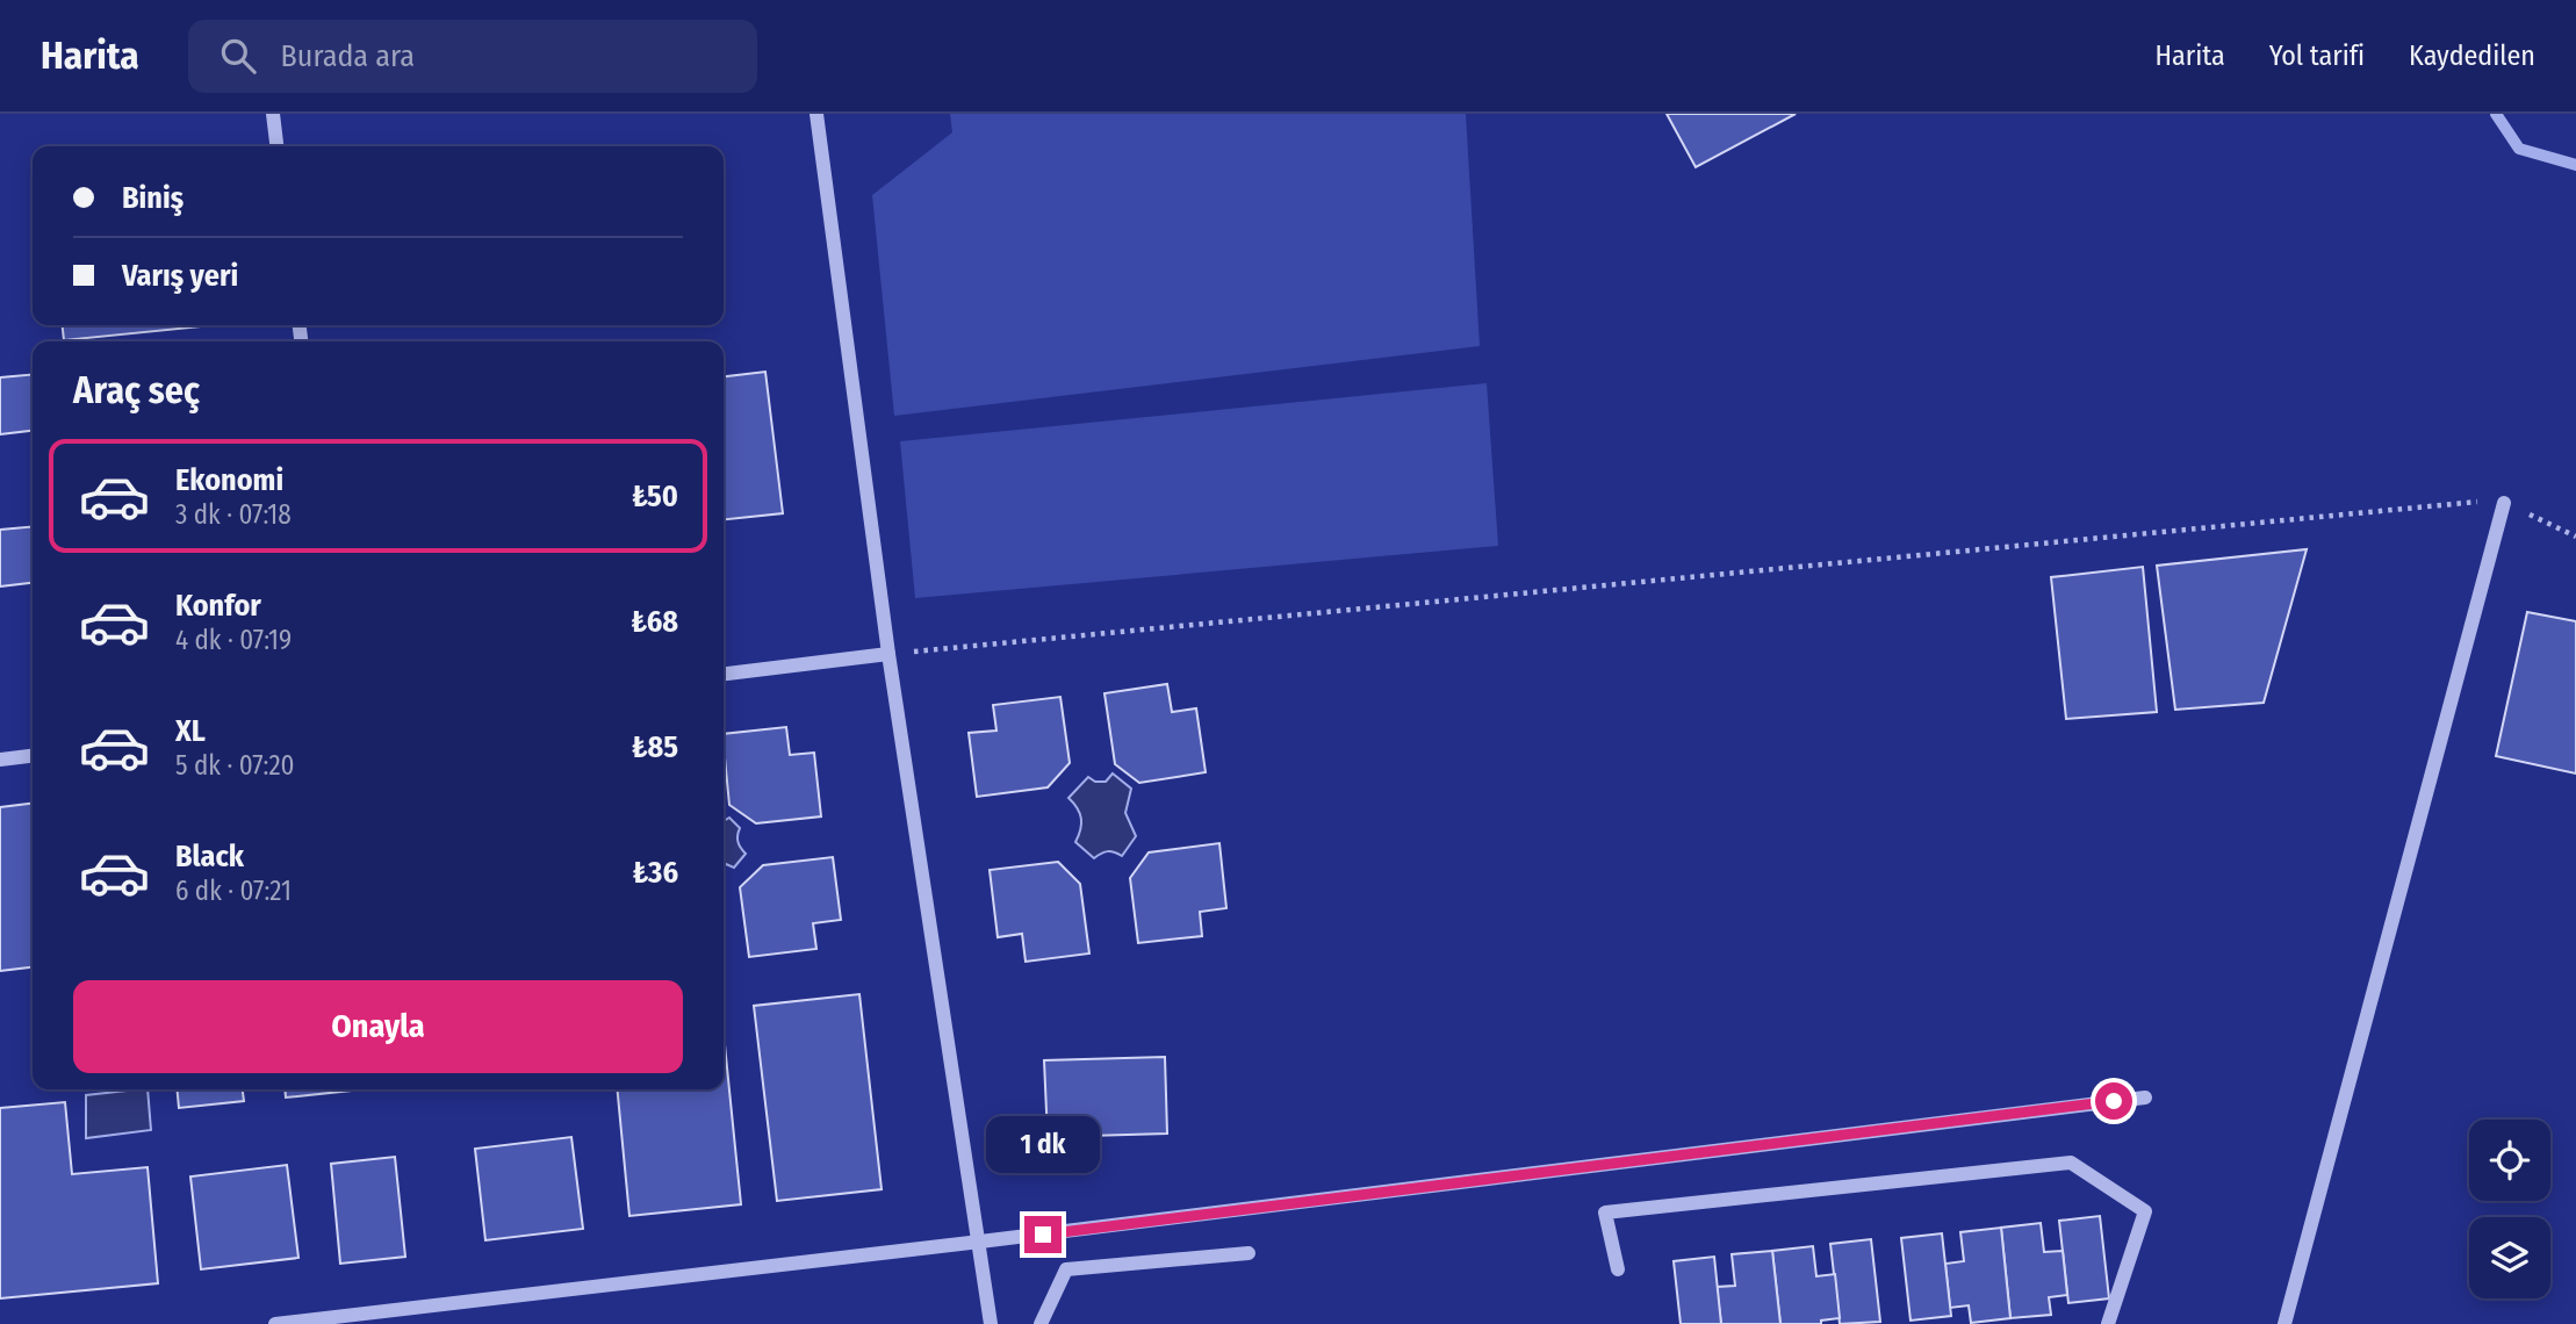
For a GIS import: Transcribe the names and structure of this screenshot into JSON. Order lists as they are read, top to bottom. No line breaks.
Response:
{"page":{"header":"Harita","search":"Burada ara","nav":["Harita","Yol tarifi","Kaydedilen"],"banner":["Biniş","Varış yeri"],"heading":"Araç seç","list":[{"name":"Ekonomi","note":"3 dk · 07:18","value":"₺50"},{"name":"Konfor","note":"4 dk · 07:19","value":"₺68"},{"name":"XL","note":"5 dk · 07:20","value":"₺85"},{"name":"Black","note":"6 dk · 07:21","value":"₺36"}],"buttons":"Onayla","bubble":"1 dk"}}
